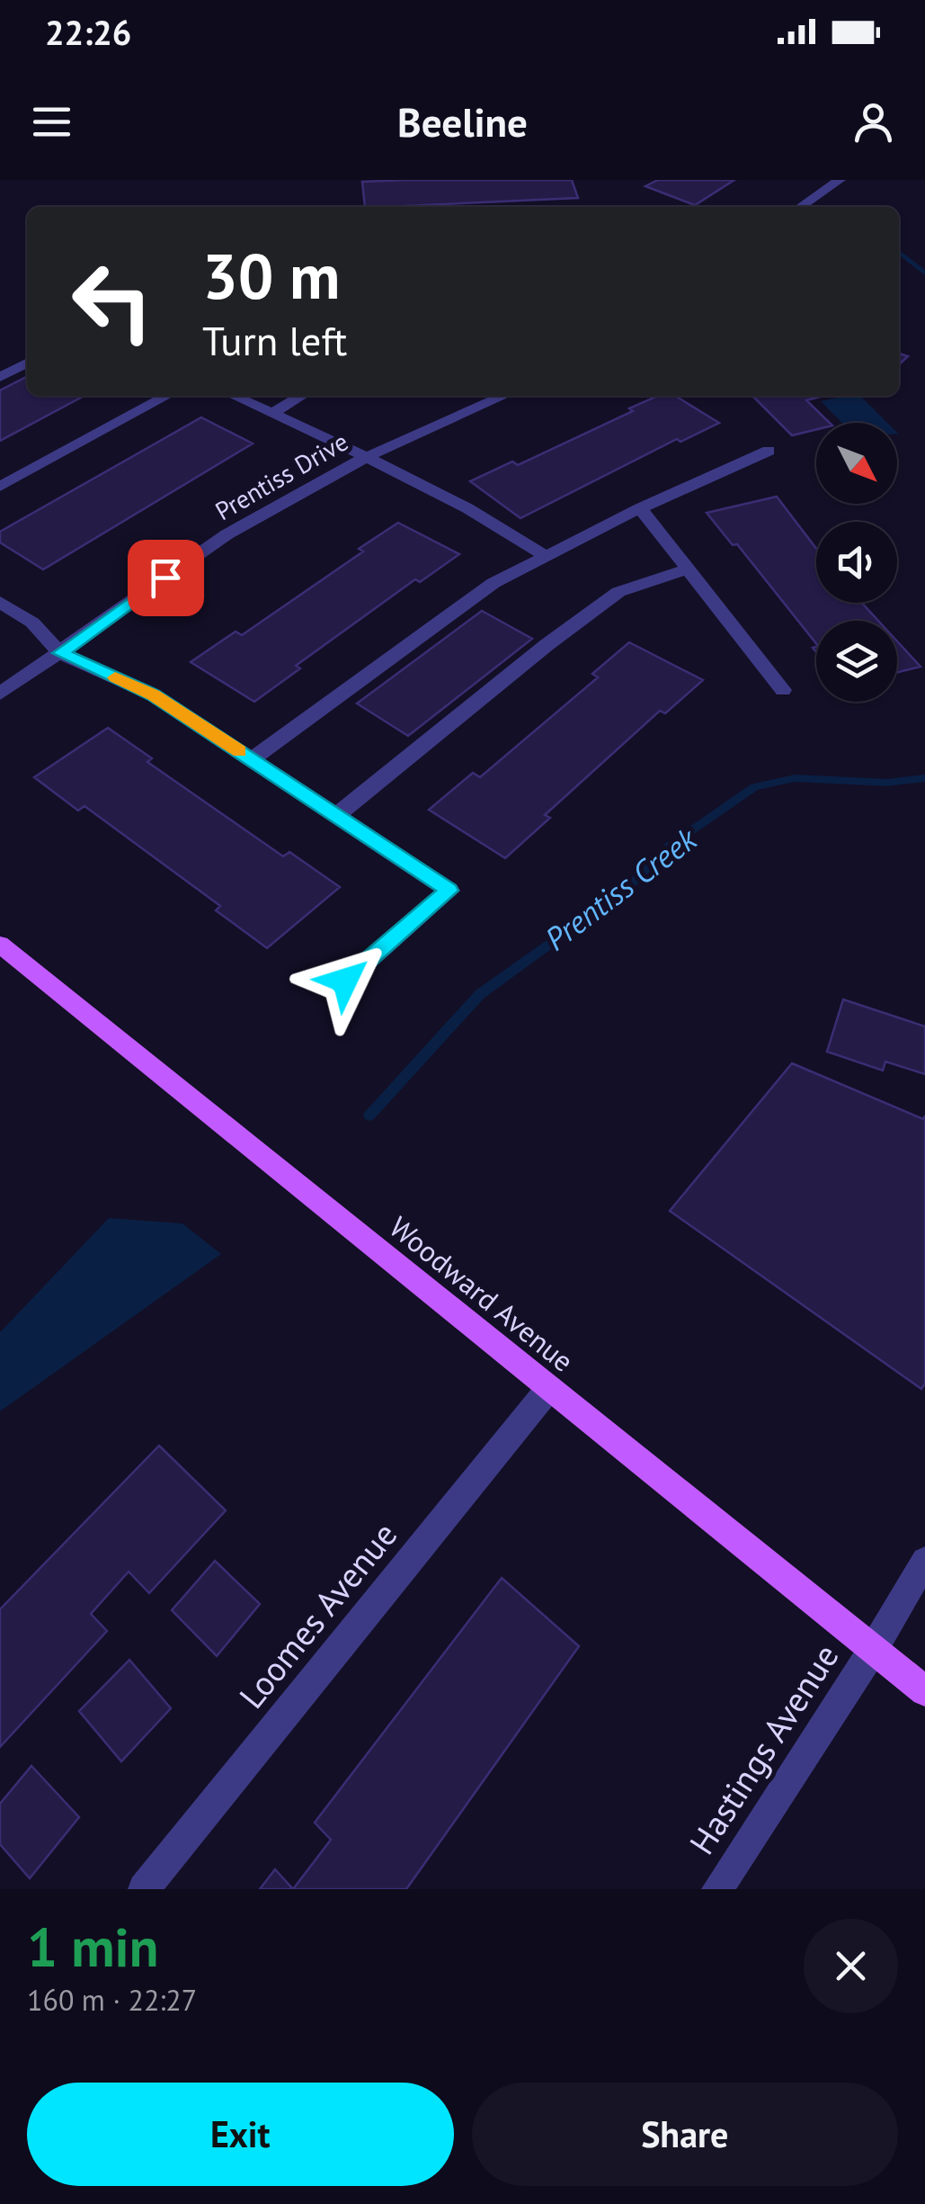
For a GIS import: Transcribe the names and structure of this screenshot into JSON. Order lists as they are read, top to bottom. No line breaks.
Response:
{"streets":{"main road":["Woodward Avenue"],"street":["Prentiss Drive","Loomes Avenue","Hastings Avenue"]},"crossings":[["Woodward Avenue","Loomes Avenue"],["Woodward Avenue","Hastings Avenue"]],"water":["Prentiss Creek"],"north":"bottom right","page":{"status":"22:26","header":"Beeline","turn":["30 m","Turn left"],"heading":["1 min","160 m · 22:27"],"buttons":["Exit","Share"]}}
